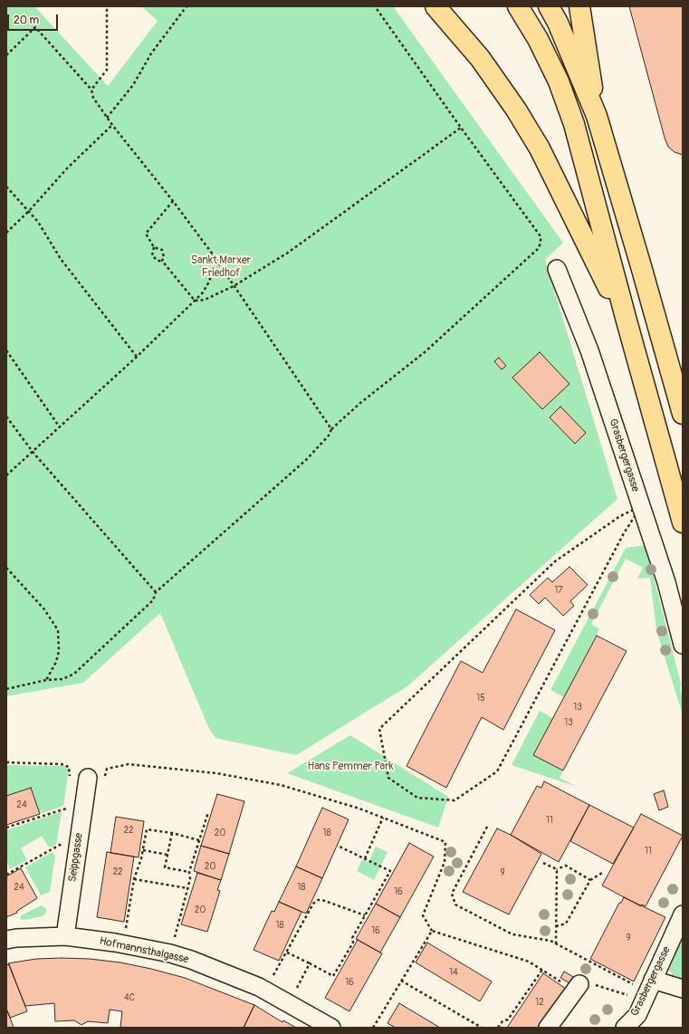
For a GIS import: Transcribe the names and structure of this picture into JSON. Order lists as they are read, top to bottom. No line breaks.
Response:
{"streets":{"street":["Grasbergergasse","Seippgasse","Hofmannsthalgasse"]},"crossings":[["Seippgasse","Hofmannsthalgasse"]],"parks":["Sankt Marxer Friedhof","Hans Pemmer Park"],"house_numbers":["17","15","13","13","24","11","22","20","18","11","20","22","9","24","18","16","20","18","16","9","14","16","4C","12"],"scale_bar":"20 m"}
